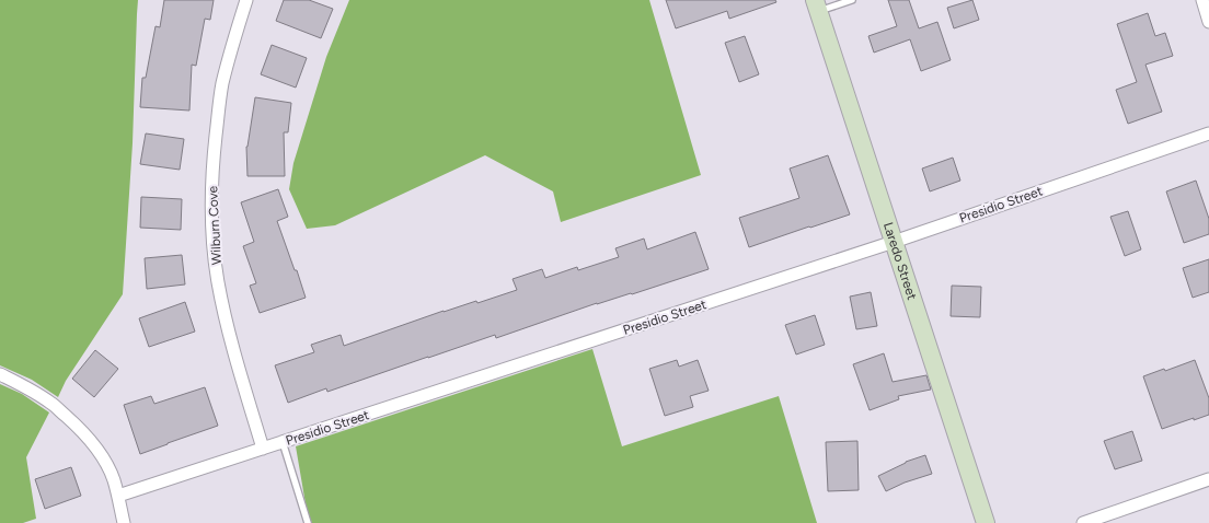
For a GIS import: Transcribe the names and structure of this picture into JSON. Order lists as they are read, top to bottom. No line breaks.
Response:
{"streets":{"street":["Presidio Street","Wilburn Cove","Laredo Street"]},"crossings":[["Presidio Street","Wilburn Cove"],["Presidio Street","Laredo Street"]]}
